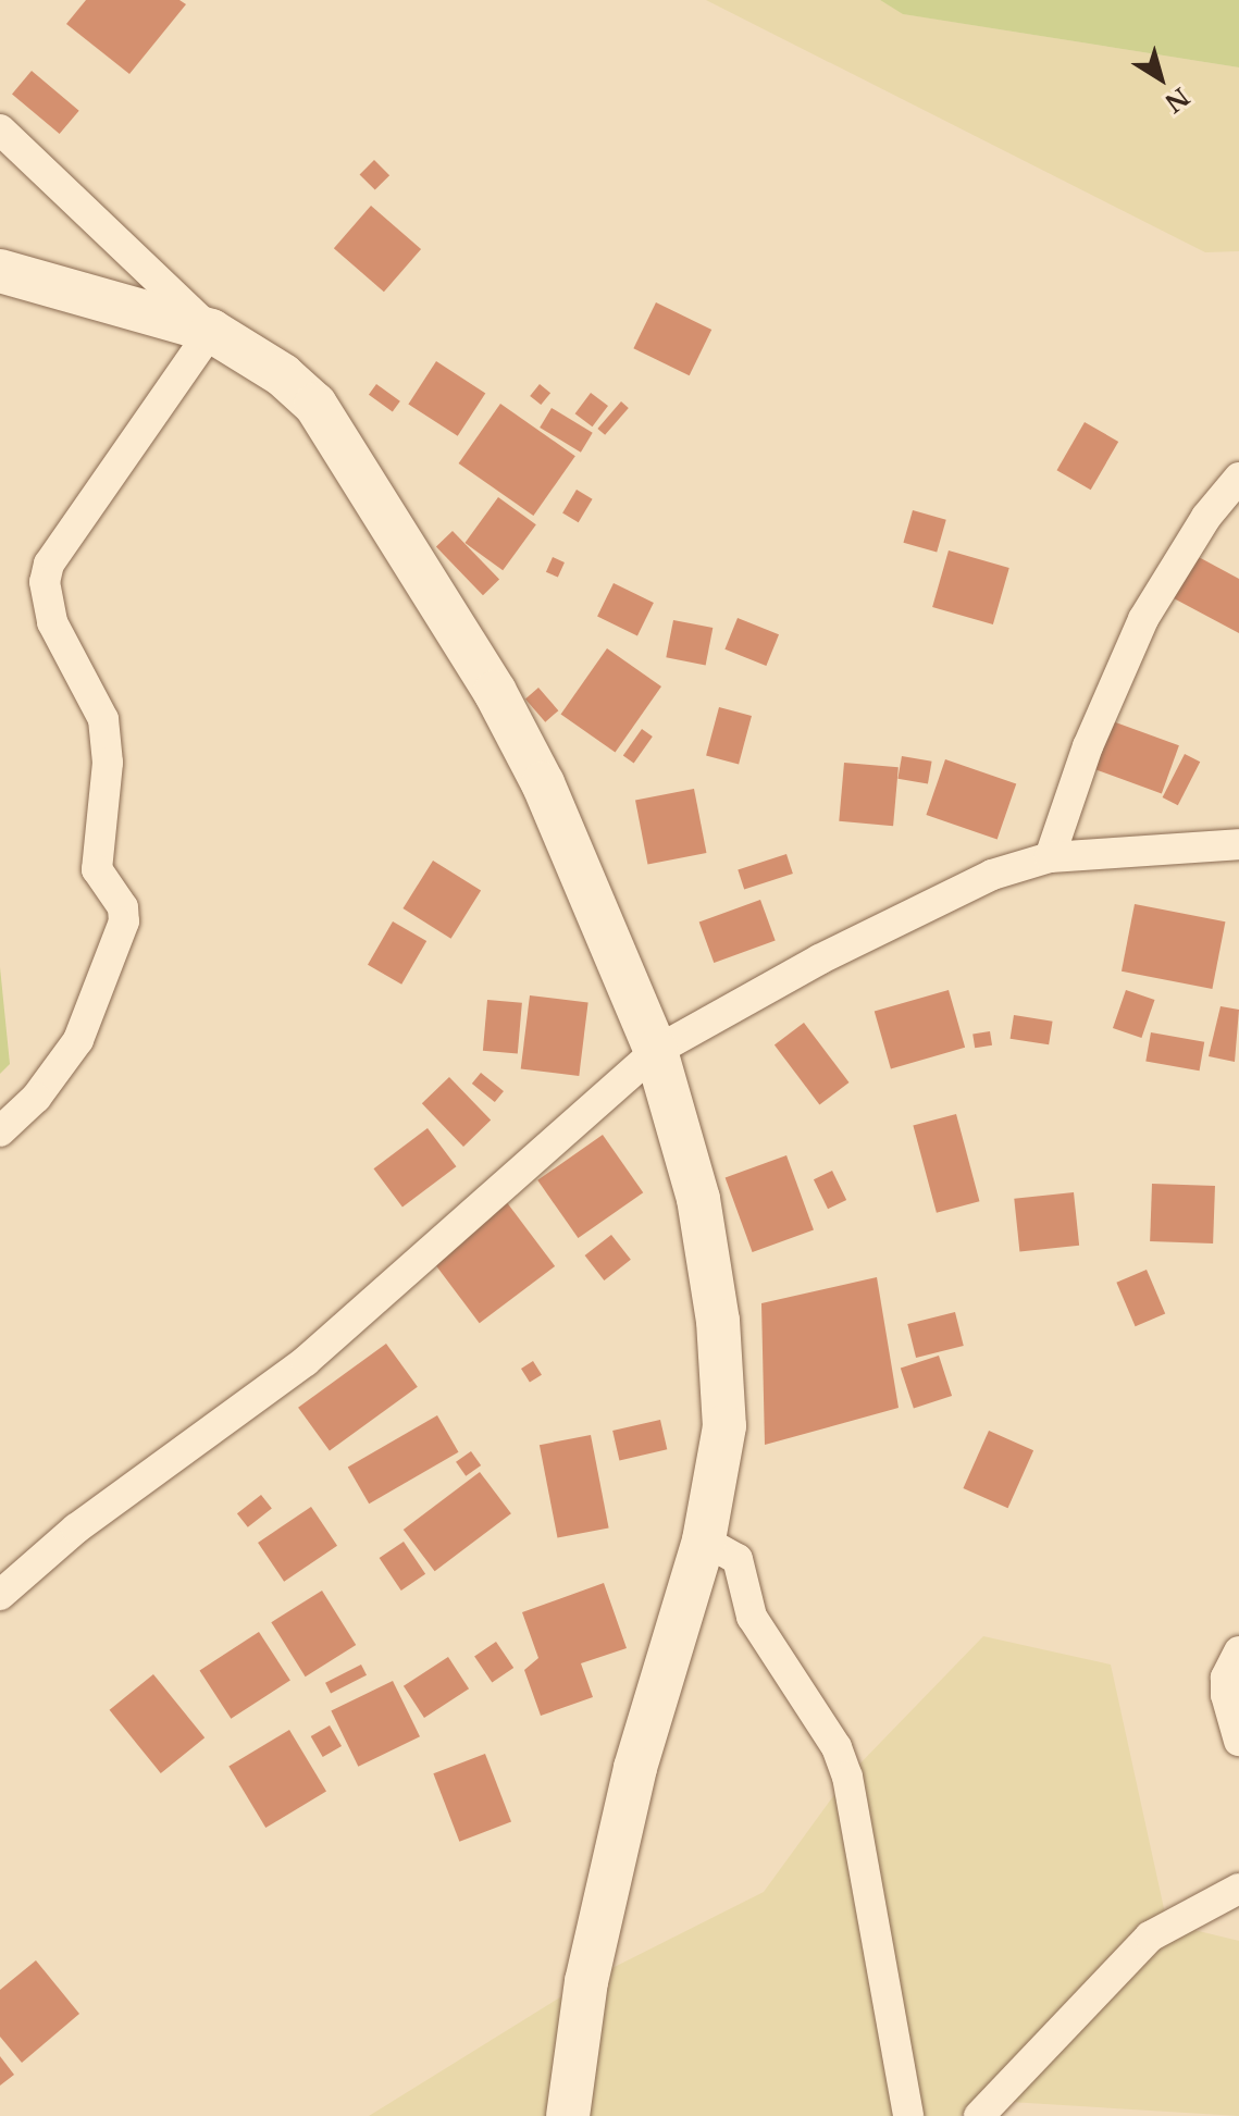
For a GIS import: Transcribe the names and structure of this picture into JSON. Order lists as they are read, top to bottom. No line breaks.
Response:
{"north":"bottom right"}
